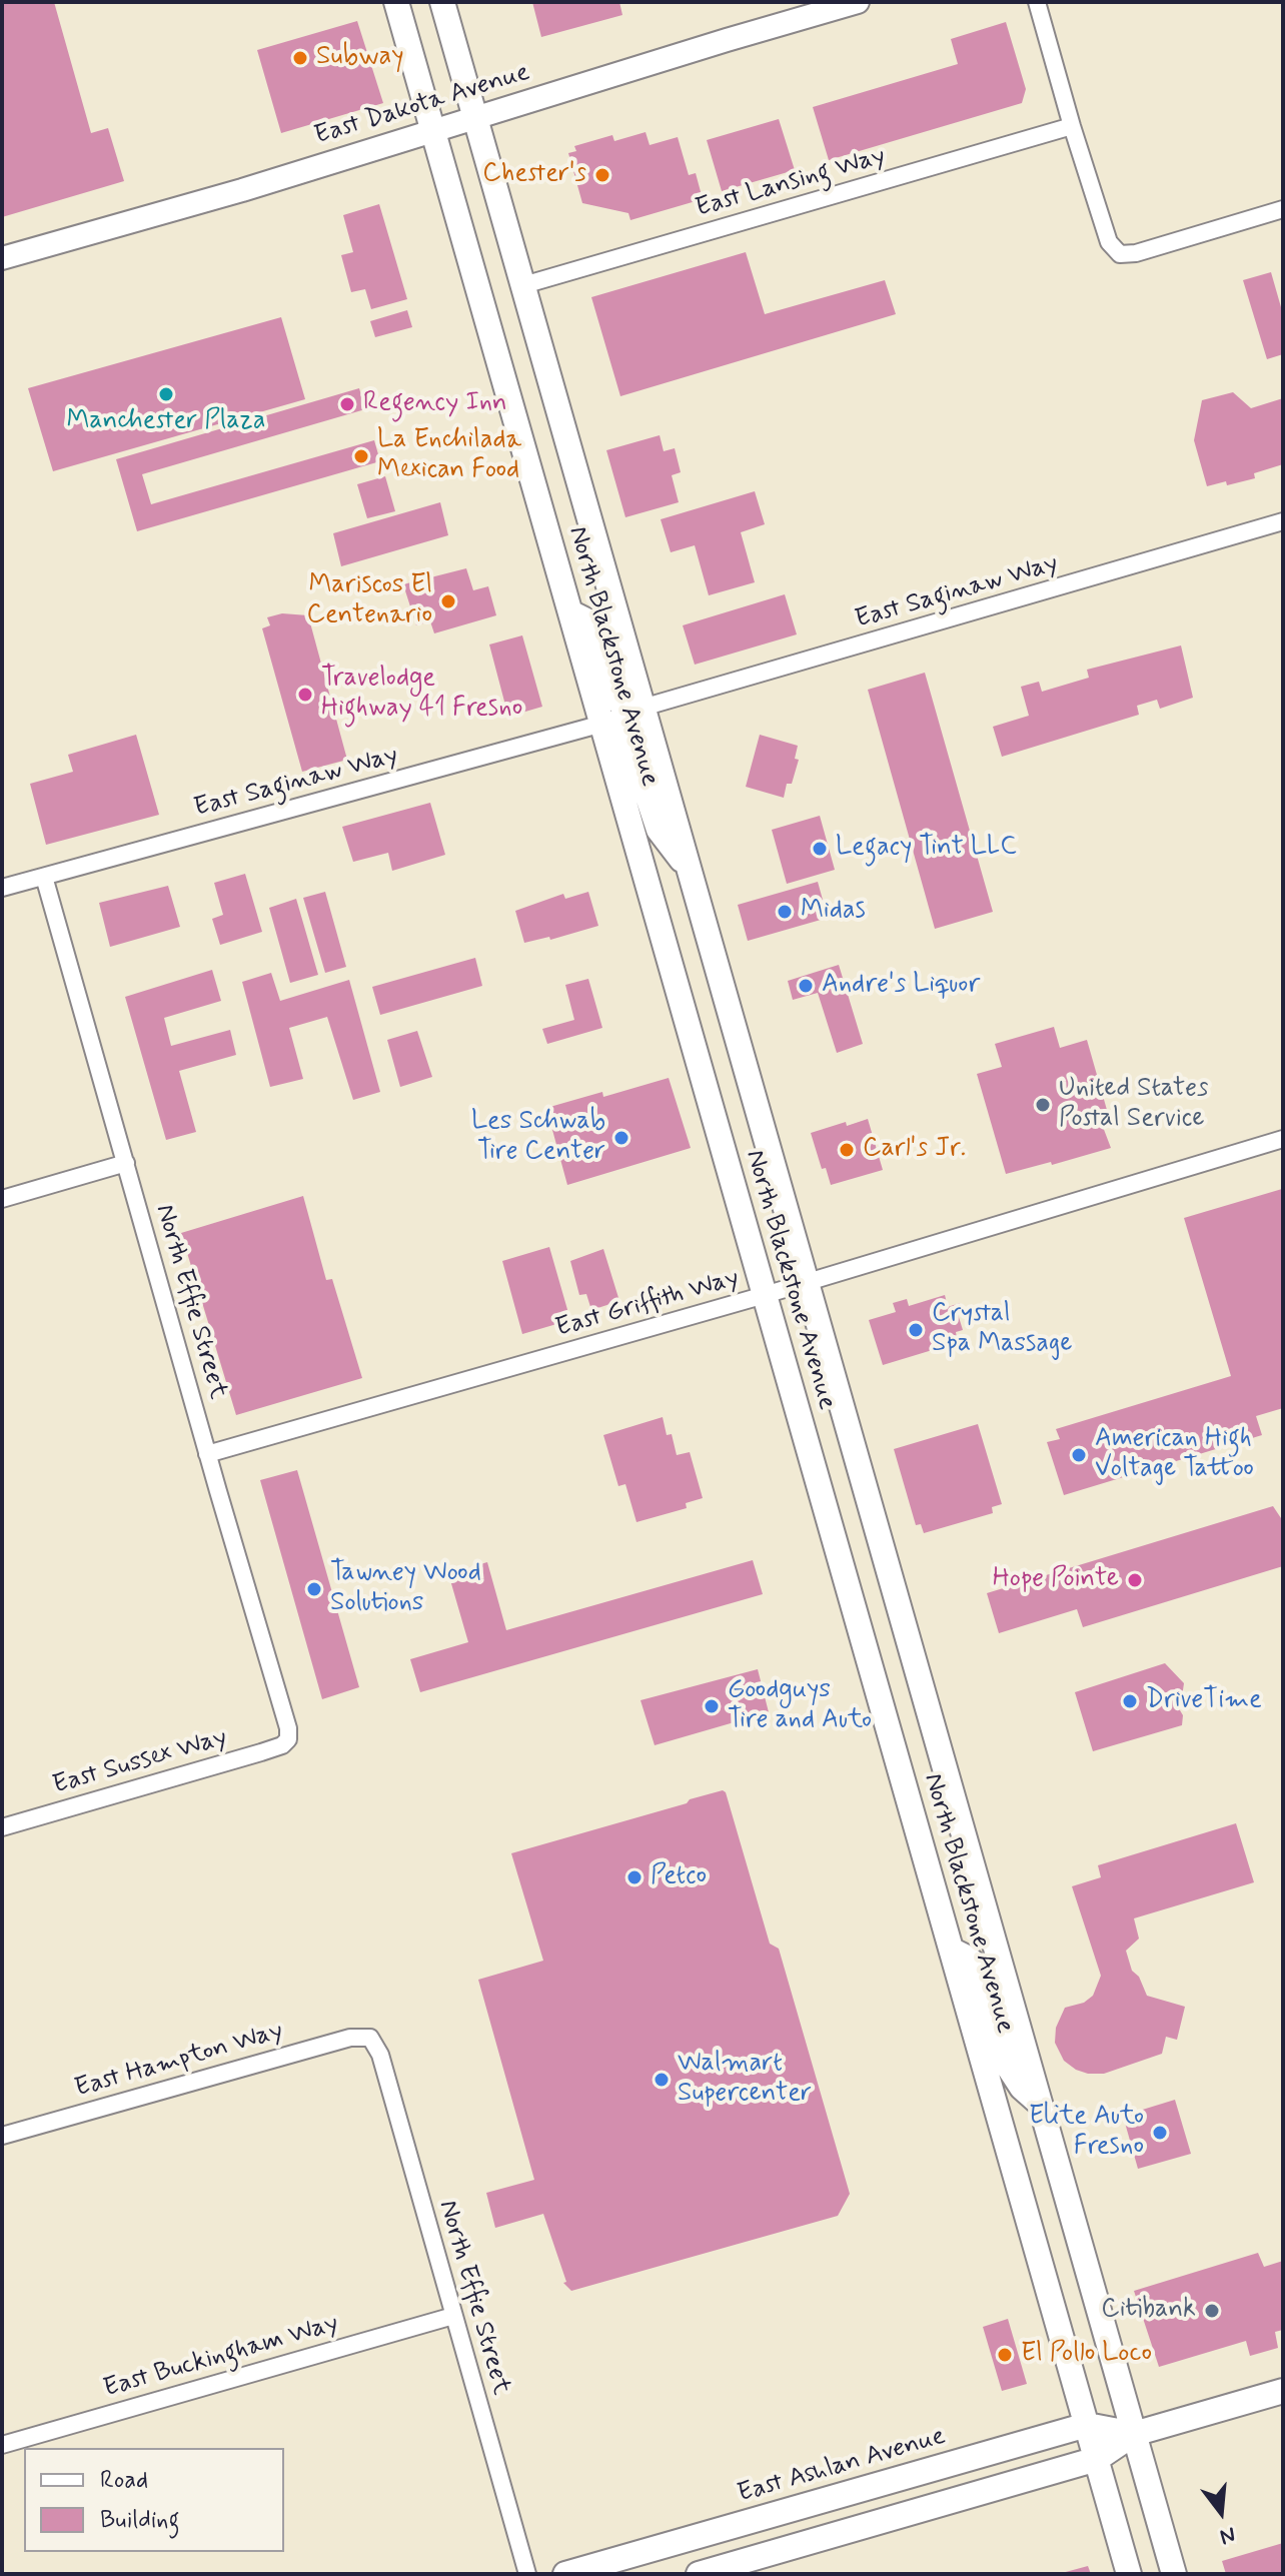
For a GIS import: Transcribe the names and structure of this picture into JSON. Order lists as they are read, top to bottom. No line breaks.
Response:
{"streets":{"main road":["North Blackstone Avenue","East Ashlan Avenue"],"street":["East Dakota Avenue","East Lansing Way","East Saginaw Way","North Effie Street","East Griffith Way","East Sussex Way","East Hampton Way","East Buckingham Way"]},"crossings":[["East Dakota Avenue","North Blackstone Avenue"],["East Lansing Way","North Blackstone Avenue"],["East Saginaw Way","North Blackstone Avenue"],["East Saginaw Way","North Effie Street"],["North Blackstone Avenue","East Griffith Way"],["North Blackstone Avenue","East Ashlan Avenue"],["North Effie Street","East Griffith Way"],["North Effie Street","East Sussex Way"],["North Effie Street","East Hampton Way"],["North Effie Street","East Buckingham Way"]],"places":["Subway","Chester's","Manchester Plaza","Regency Inn","La Enchilada Mexican Food","Mariscos El Centenario","Travelodge Highway 41 Fresno","Legacy Tint LLC","Midas","Andre's Liquor","United States Postal Service","Les Schwab Tire Center","Carl's Jr.","Crystal Spa Massage","American High Voltage Tattoo","Hope Pointe","Tawney Wood Solutions","DriveTime","Goodguys Tire and Auto","Petco","Walmart Supercenter","Elite Auto Fresno","Citibank","El Pollo Loco"],"legend":["Road","Building"],"north":"bottom"}
